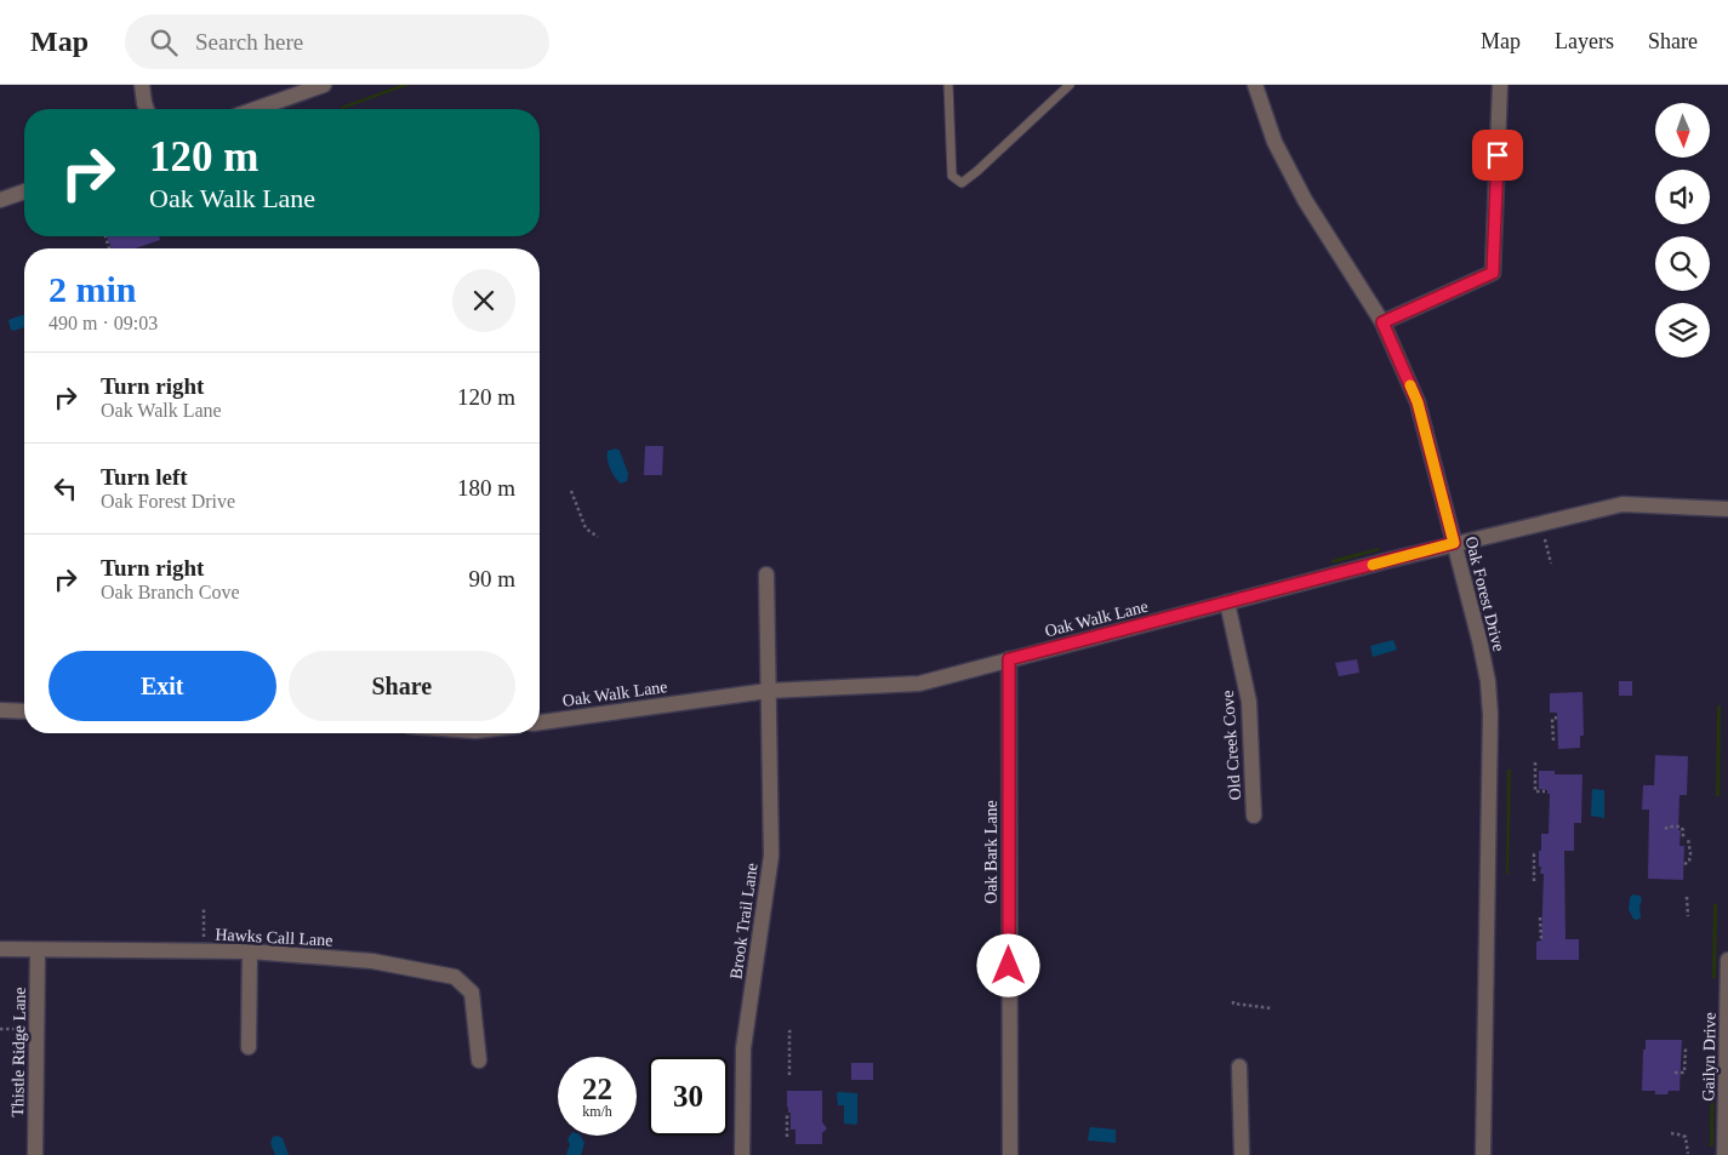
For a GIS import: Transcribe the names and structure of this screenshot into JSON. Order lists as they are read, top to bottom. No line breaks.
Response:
{"streets":{"street":["Oak Forest Drive","Oak Walk Lane","Old Creek Cove","Oak Bark Lane","Brook Trail Lane","Hawks Call Lane","Thistle Ridge Lane","Gailyn Drive"]},"crossings":[["Oak Forest Drive","Oak Walk Lane"],["Oak Walk Lane","Old Creek Cove"],["Oak Walk Lane","Oak Bark Lane"],["Oak Walk Lane","Brook Trail Lane"],["Hawks Call Lane","Thistle Ridge Lane"]],"north":"bottom","page":{"header":"Map","search":"Search here","nav":["Map","Layers","Share"],"turn":["120 m","Oak Walk Lane"],"heading":["2 min","490 m · 09:03"],"list":[{"name":"Turn right","note":"Oak Walk Lane","value":"120 m"},{"name":"Turn left","note":"Oak Forest Drive","value":"180 m"},{"name":"Turn right","note":"Oak Branch Cove","value":"90 m"}],"buttons":["Exit","Share"],"speed":"22 km/h","limit":"30"}}
